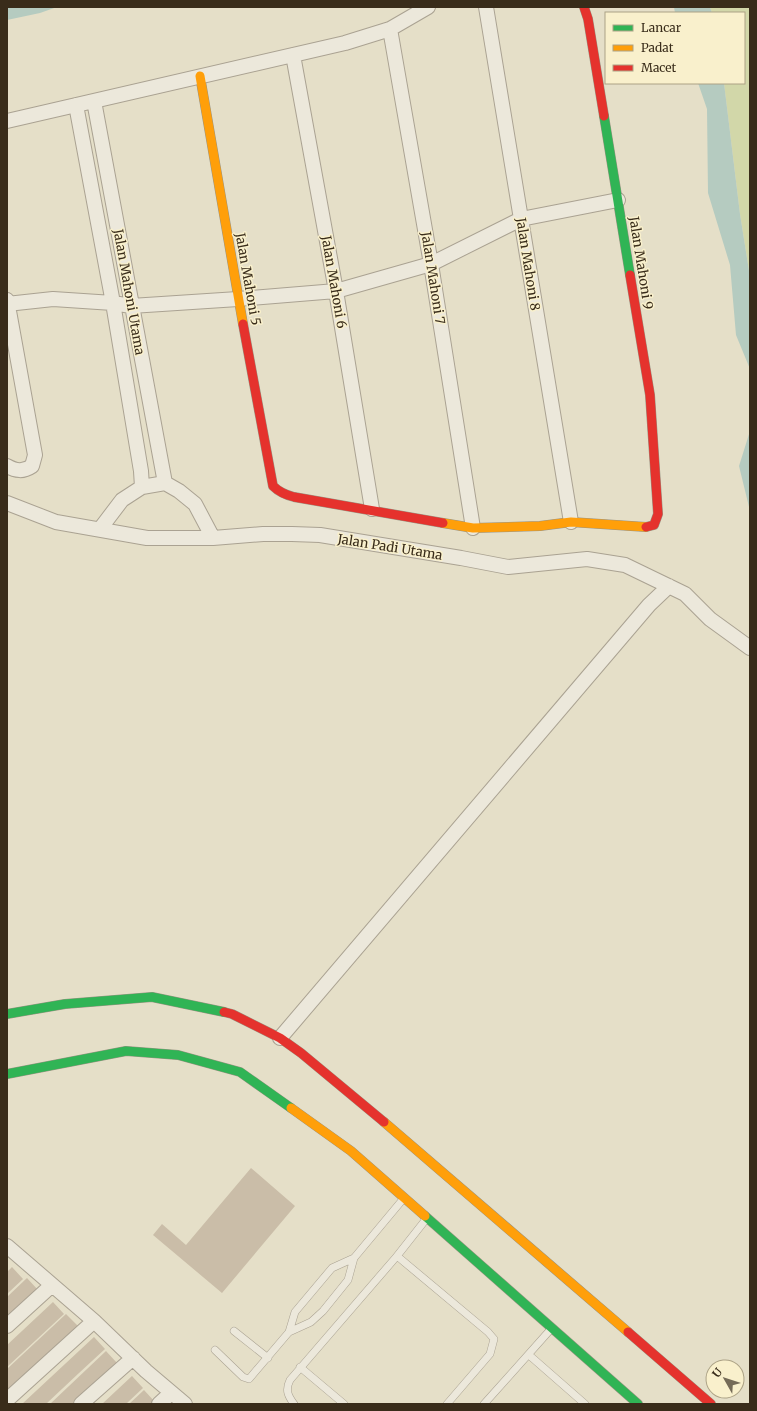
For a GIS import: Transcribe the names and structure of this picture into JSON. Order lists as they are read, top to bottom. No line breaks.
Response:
{"streets":{"street":["Jalan Mahoni 9","Jalan Mahoni 8","Jalan Mahoni 7","Jalan Mahoni 5","Jalan Mahoni 6","Jalan Mahoni Utama","Jalan Padi Utama"]},"crossings":[["Jalan Mahoni 9","Jalan Mahoni 8"],["Jalan Mahoni 5","Jalan Mahoni 6"]],"legend":["Lancar","Padat","Macet"],"north":"top left"}
